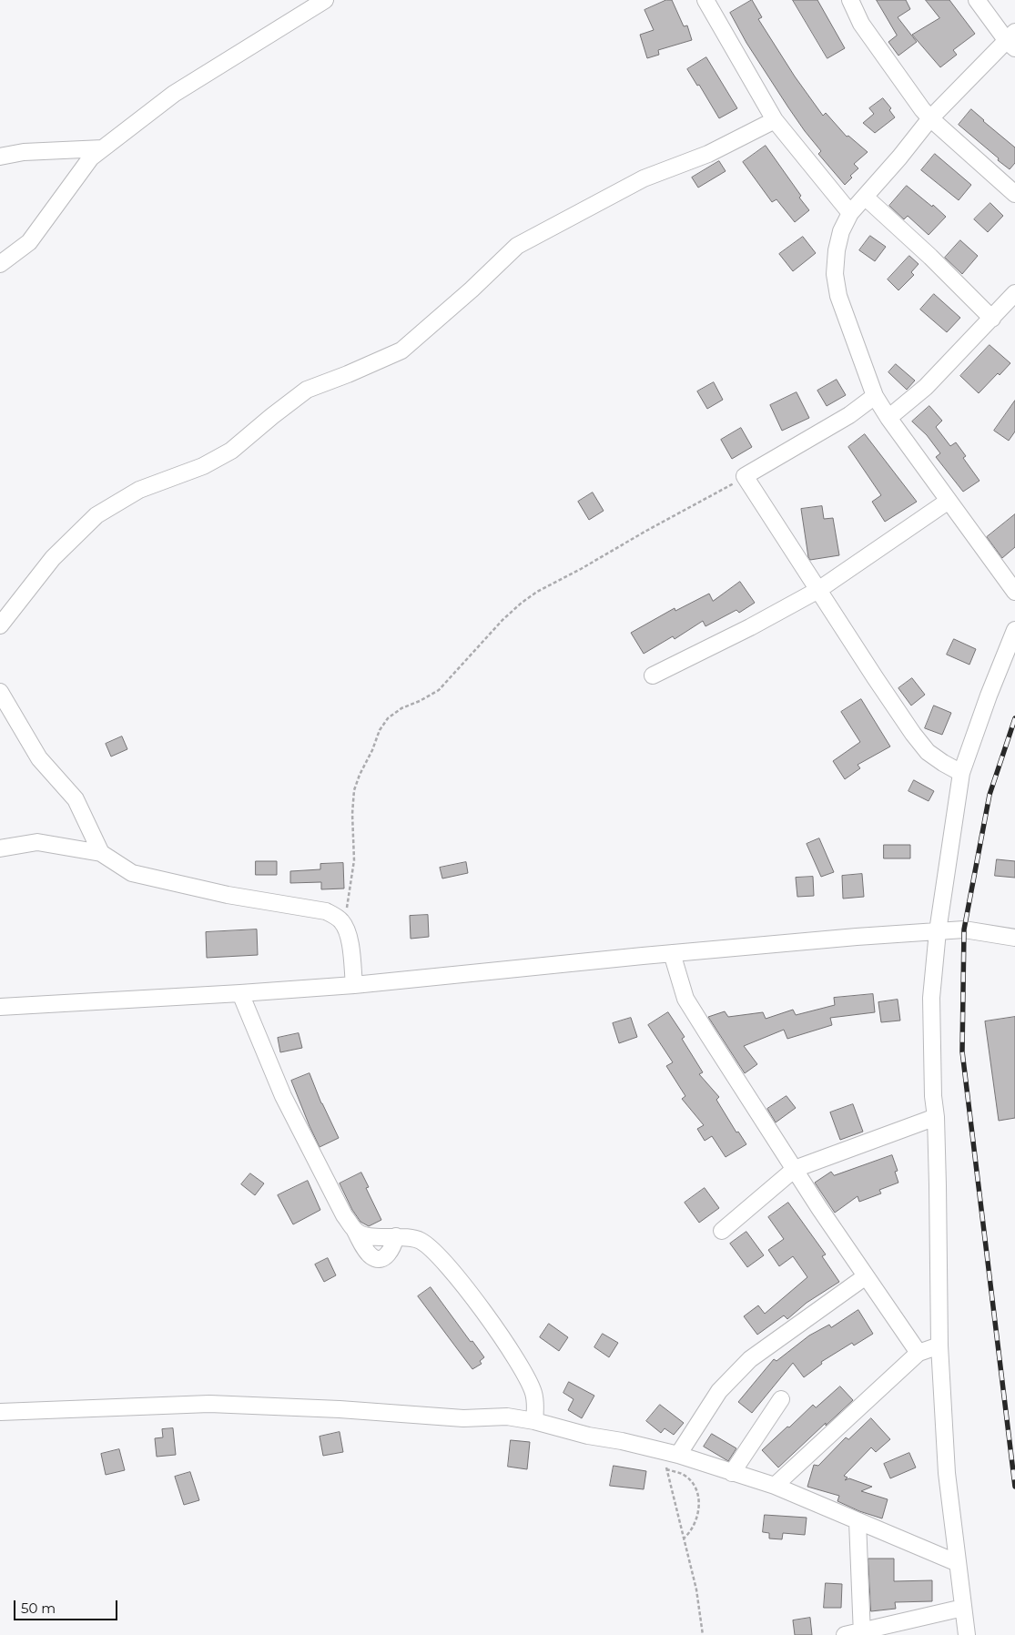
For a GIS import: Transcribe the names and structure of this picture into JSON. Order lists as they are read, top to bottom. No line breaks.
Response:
{"scale_bar":"50 m"}
